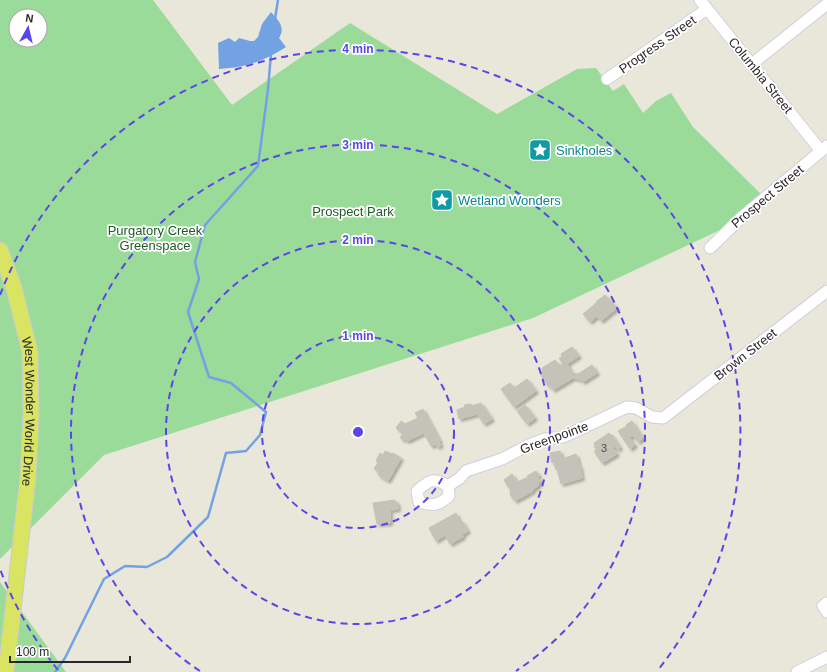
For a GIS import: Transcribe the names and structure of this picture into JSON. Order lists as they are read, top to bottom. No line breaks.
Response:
{"streets":{"main road":["West Wonder World Drive"],"street":["Progress Street","Columbia Street","Prospect Street","Brown Street","Greenpointe"]},"crossings":[["Progress Street","Columbia Street"],["Columbia Street","Prospect Street"],["Brown Street","Greenpointe"]],"parks":["Prospect Park","Purgatory Creek Greenspace"],"places":{"place":["Sinkholes","Wetland Wonders"]},"house_numbers":["3"],"scale_bar":"100 m","north":"top","rings":["4 min","3 min","2 min","1 min"]}
